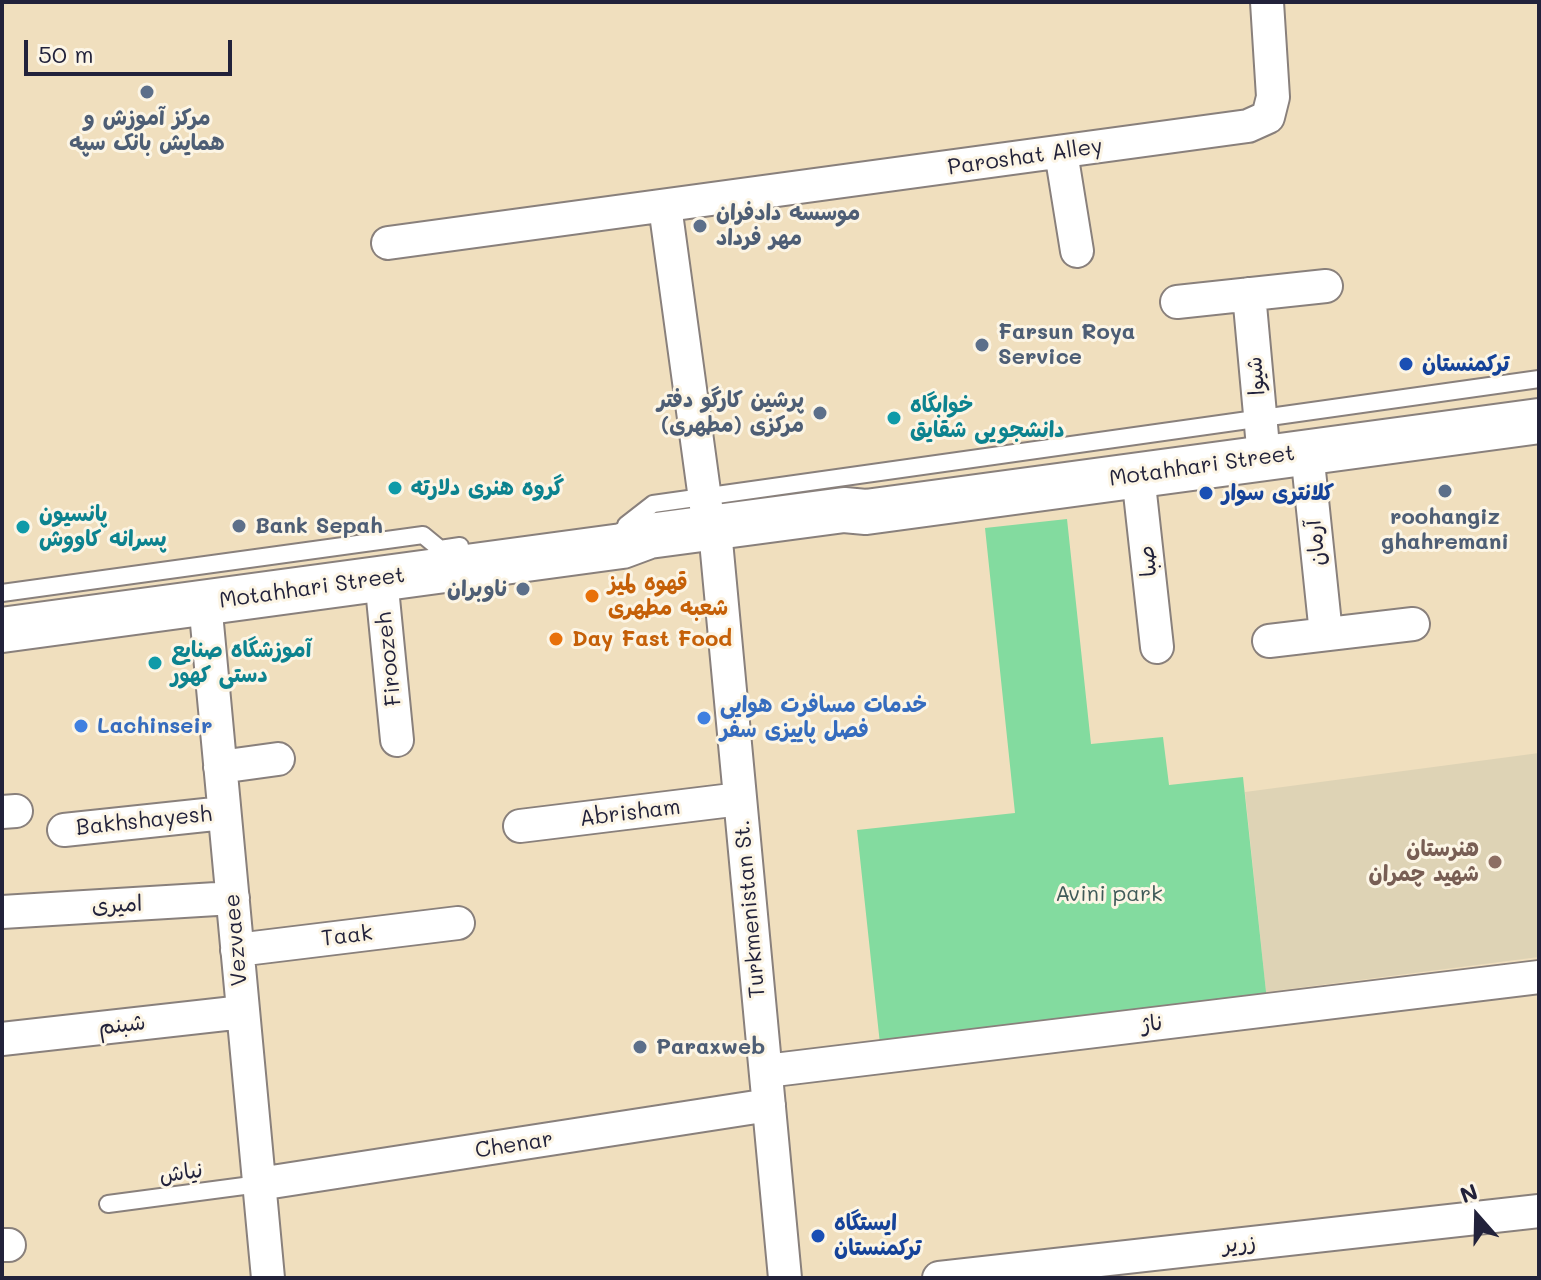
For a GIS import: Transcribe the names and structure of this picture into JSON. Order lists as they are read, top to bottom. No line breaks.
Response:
{"streets":{"main road":["Motahhari Street"],"street":["Paroshat Alley","شیوا","آرمان","صبا","Firoozeh","Abrisham","Bakhshayesh","امیری","Turkmenistan St.","Taak","Vezvaee","ناژ","شبنم","Chenar","زریر"],"lane":["نیاش"]},"crossings":[["شیوا","Motahhari Street"],["Motahhari Street","آرمان"],["Motahhari Street","صبا"],["Motahhari Street","Firoozeh"],["Motahhari Street","Turkmenistan St."],["Motahhari Street","Vezvaee"],["Abrisham","Turkmenistan St."],["Bakhshayesh","Vezvaee"],["امیری","Vezvaee"],["Turkmenistan St.","ناژ"],["Turkmenistan St.","Chenar"],["Taak","Vezvaee"],["Vezvaee","شبنم"],["Vezvaee","Chenar"],["Vezvaee","نیاش"],["Chenar","نیاش"]],"parks":["Avini park"],"places":["مرکز آموزش و همایش بانک سپه","موسسه دادفران مهر فرداد","Farsun Roya Service","ترکمنستان","پرشین کارگو دفتر مرکزی (مطهری)","خوابگاه دانشجویی شقایق","گروه هنری دلارته","roohangiz ghahremani","کلانتری سوار","Bank Sepah","پانسیون پسرانه کاووش","ناوبران","قهوه لمیز شعبه مطهری","Day Fast Food","آموزشگاه صنایع دستی کهور","خدمات مسافرت هوایی فصل پاییزی سفر","Lachinseir","هنرستان شهید چمران","Paraxweb","ایستگاه ترکمنستان"],"scale_bar":"50 m","north":"top"}
